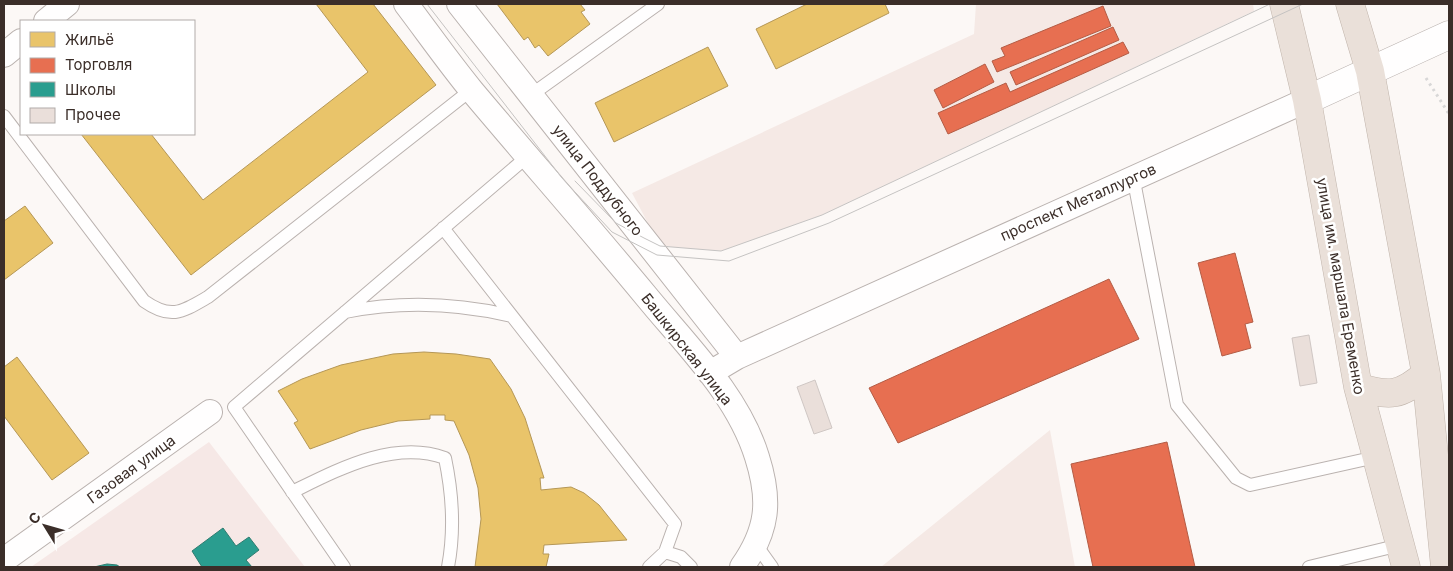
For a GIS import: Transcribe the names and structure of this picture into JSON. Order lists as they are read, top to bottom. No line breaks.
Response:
{"streets":{"highway":["улица им. маршала Еременко"],"main road":["проспект Металлургов"],"street":["улица Поддубного","Башкирская улица","Газовая улица"]},"crossings":[["улица Поддубного","проспект Металлургов"],["проспект Металлургов","улица им. маршала Еременко"],["проспект Металлургов","Башкирская улица"]],"legend":["Жильё","Торговля","Школы","Прочее"],"north":"top left"}
